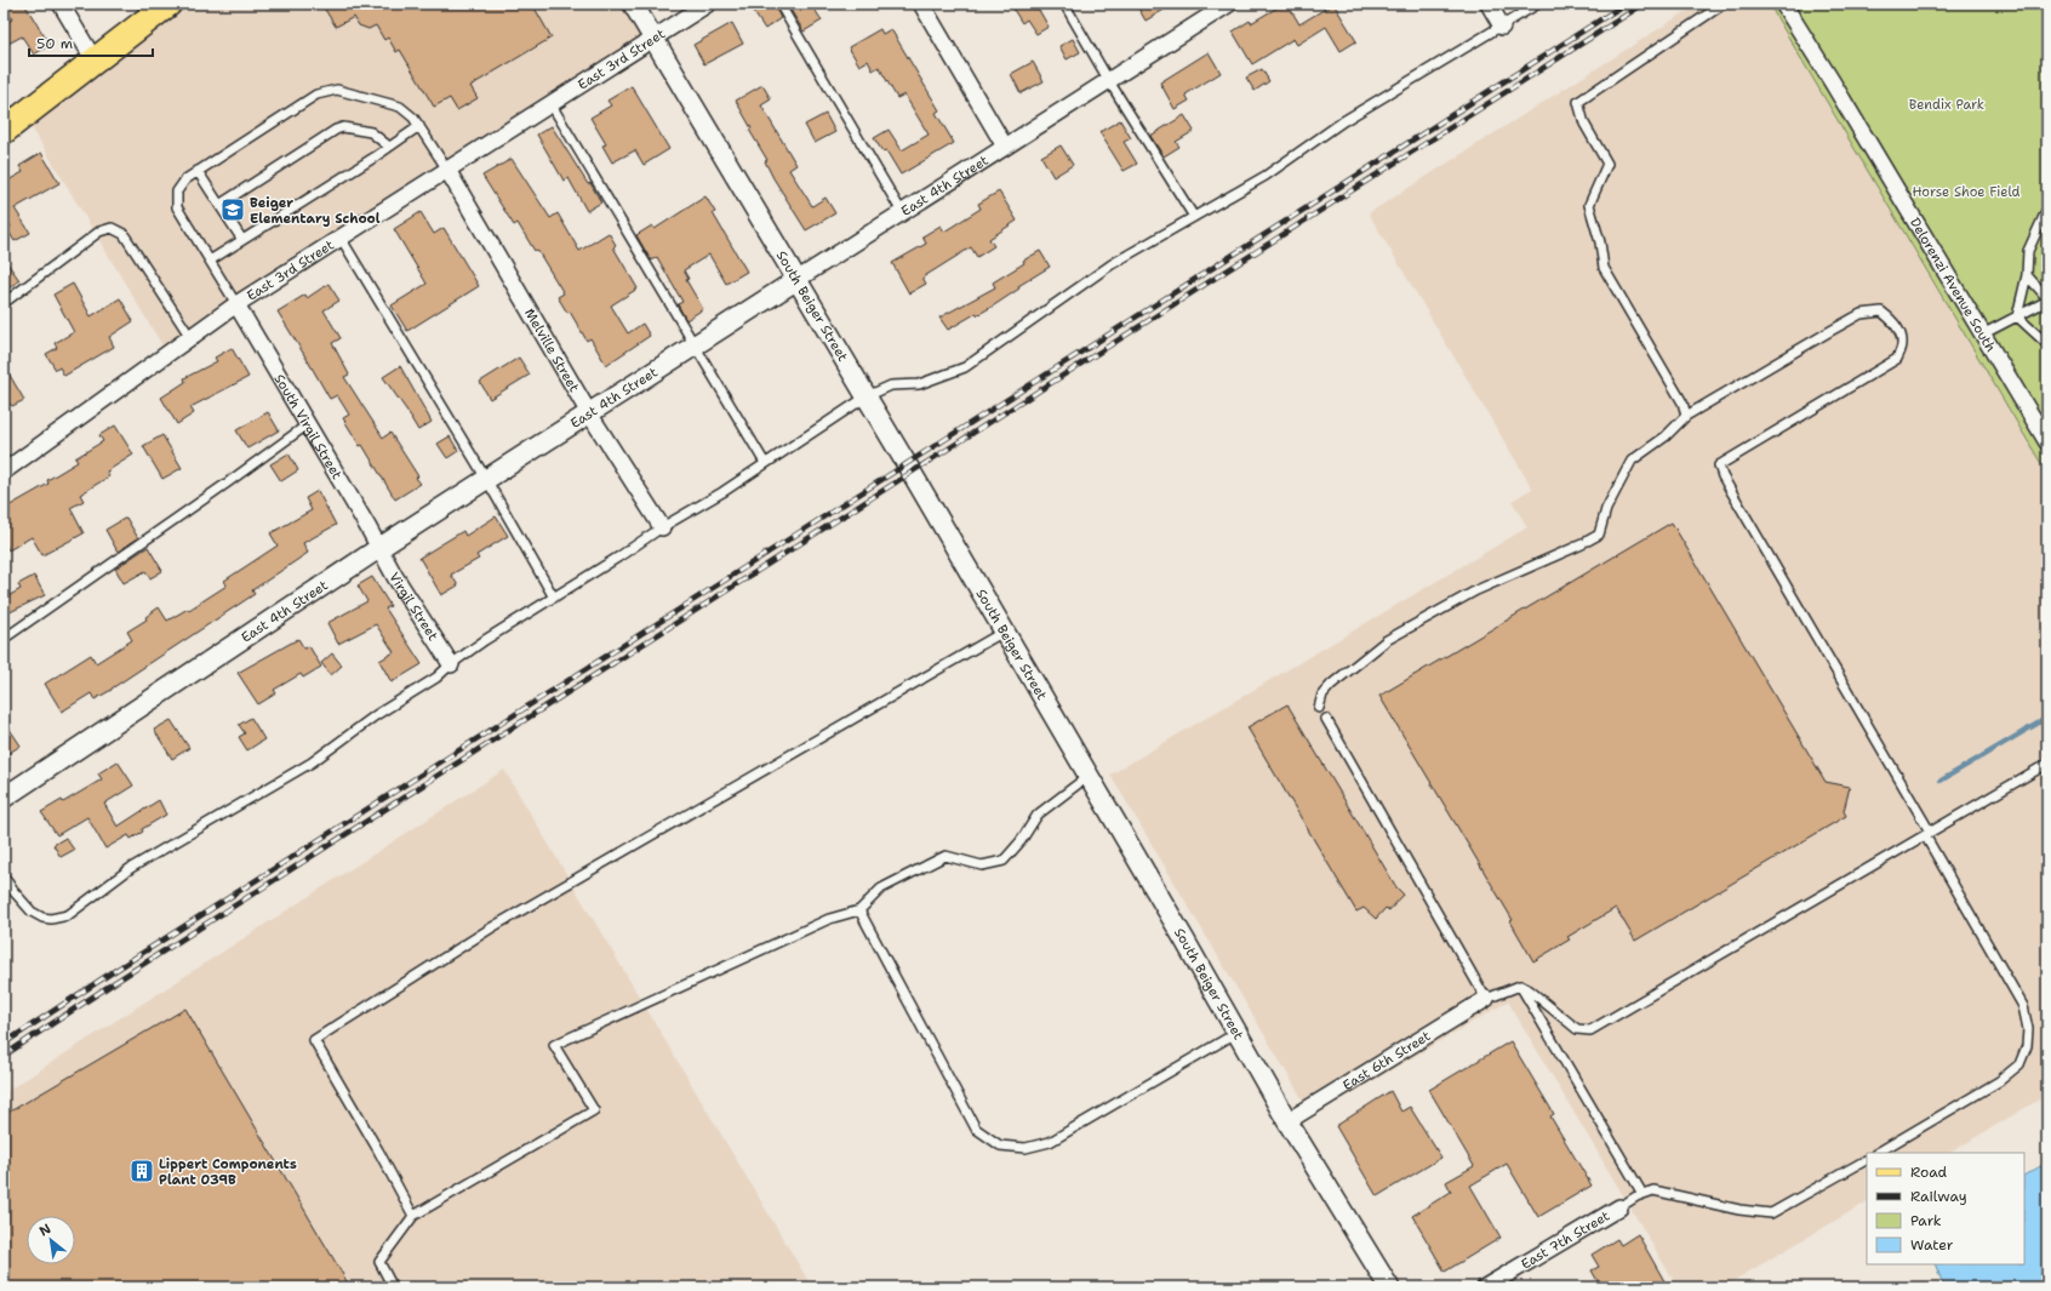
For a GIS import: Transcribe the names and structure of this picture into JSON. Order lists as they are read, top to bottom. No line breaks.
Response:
{"streets":{"street":["East 3rd Street","East 4th Street","Delorenzi Avenue South","South Beiger Street","Melville Street","South Virgil Street","Virgil Street","East 6th Street","East 7th Street"]},"crossings":[["East 3rd Street","South Beiger Street"],["East 3rd Street","Melville Street"],["East 3rd Street","South Virgil Street"],["East 4th Street","South Beiger Street"],["East 4th Street","Melville Street"],["East 4th Street","South Virgil Street"],["East 4th Street","Virgil Street"],["South Beiger Street","East 6th Street"],["South Virgil Street","Virgil Street"]],"parks":["Bendix Park","Horse Shoe Field"],"places":{"school or university":["Beiger Elementary School"],"building":["Lippert Components Plant 039B"]},"legend":["Road","Railway","Park","Water"],"scale_bar":"50 m","north":"top left"}
